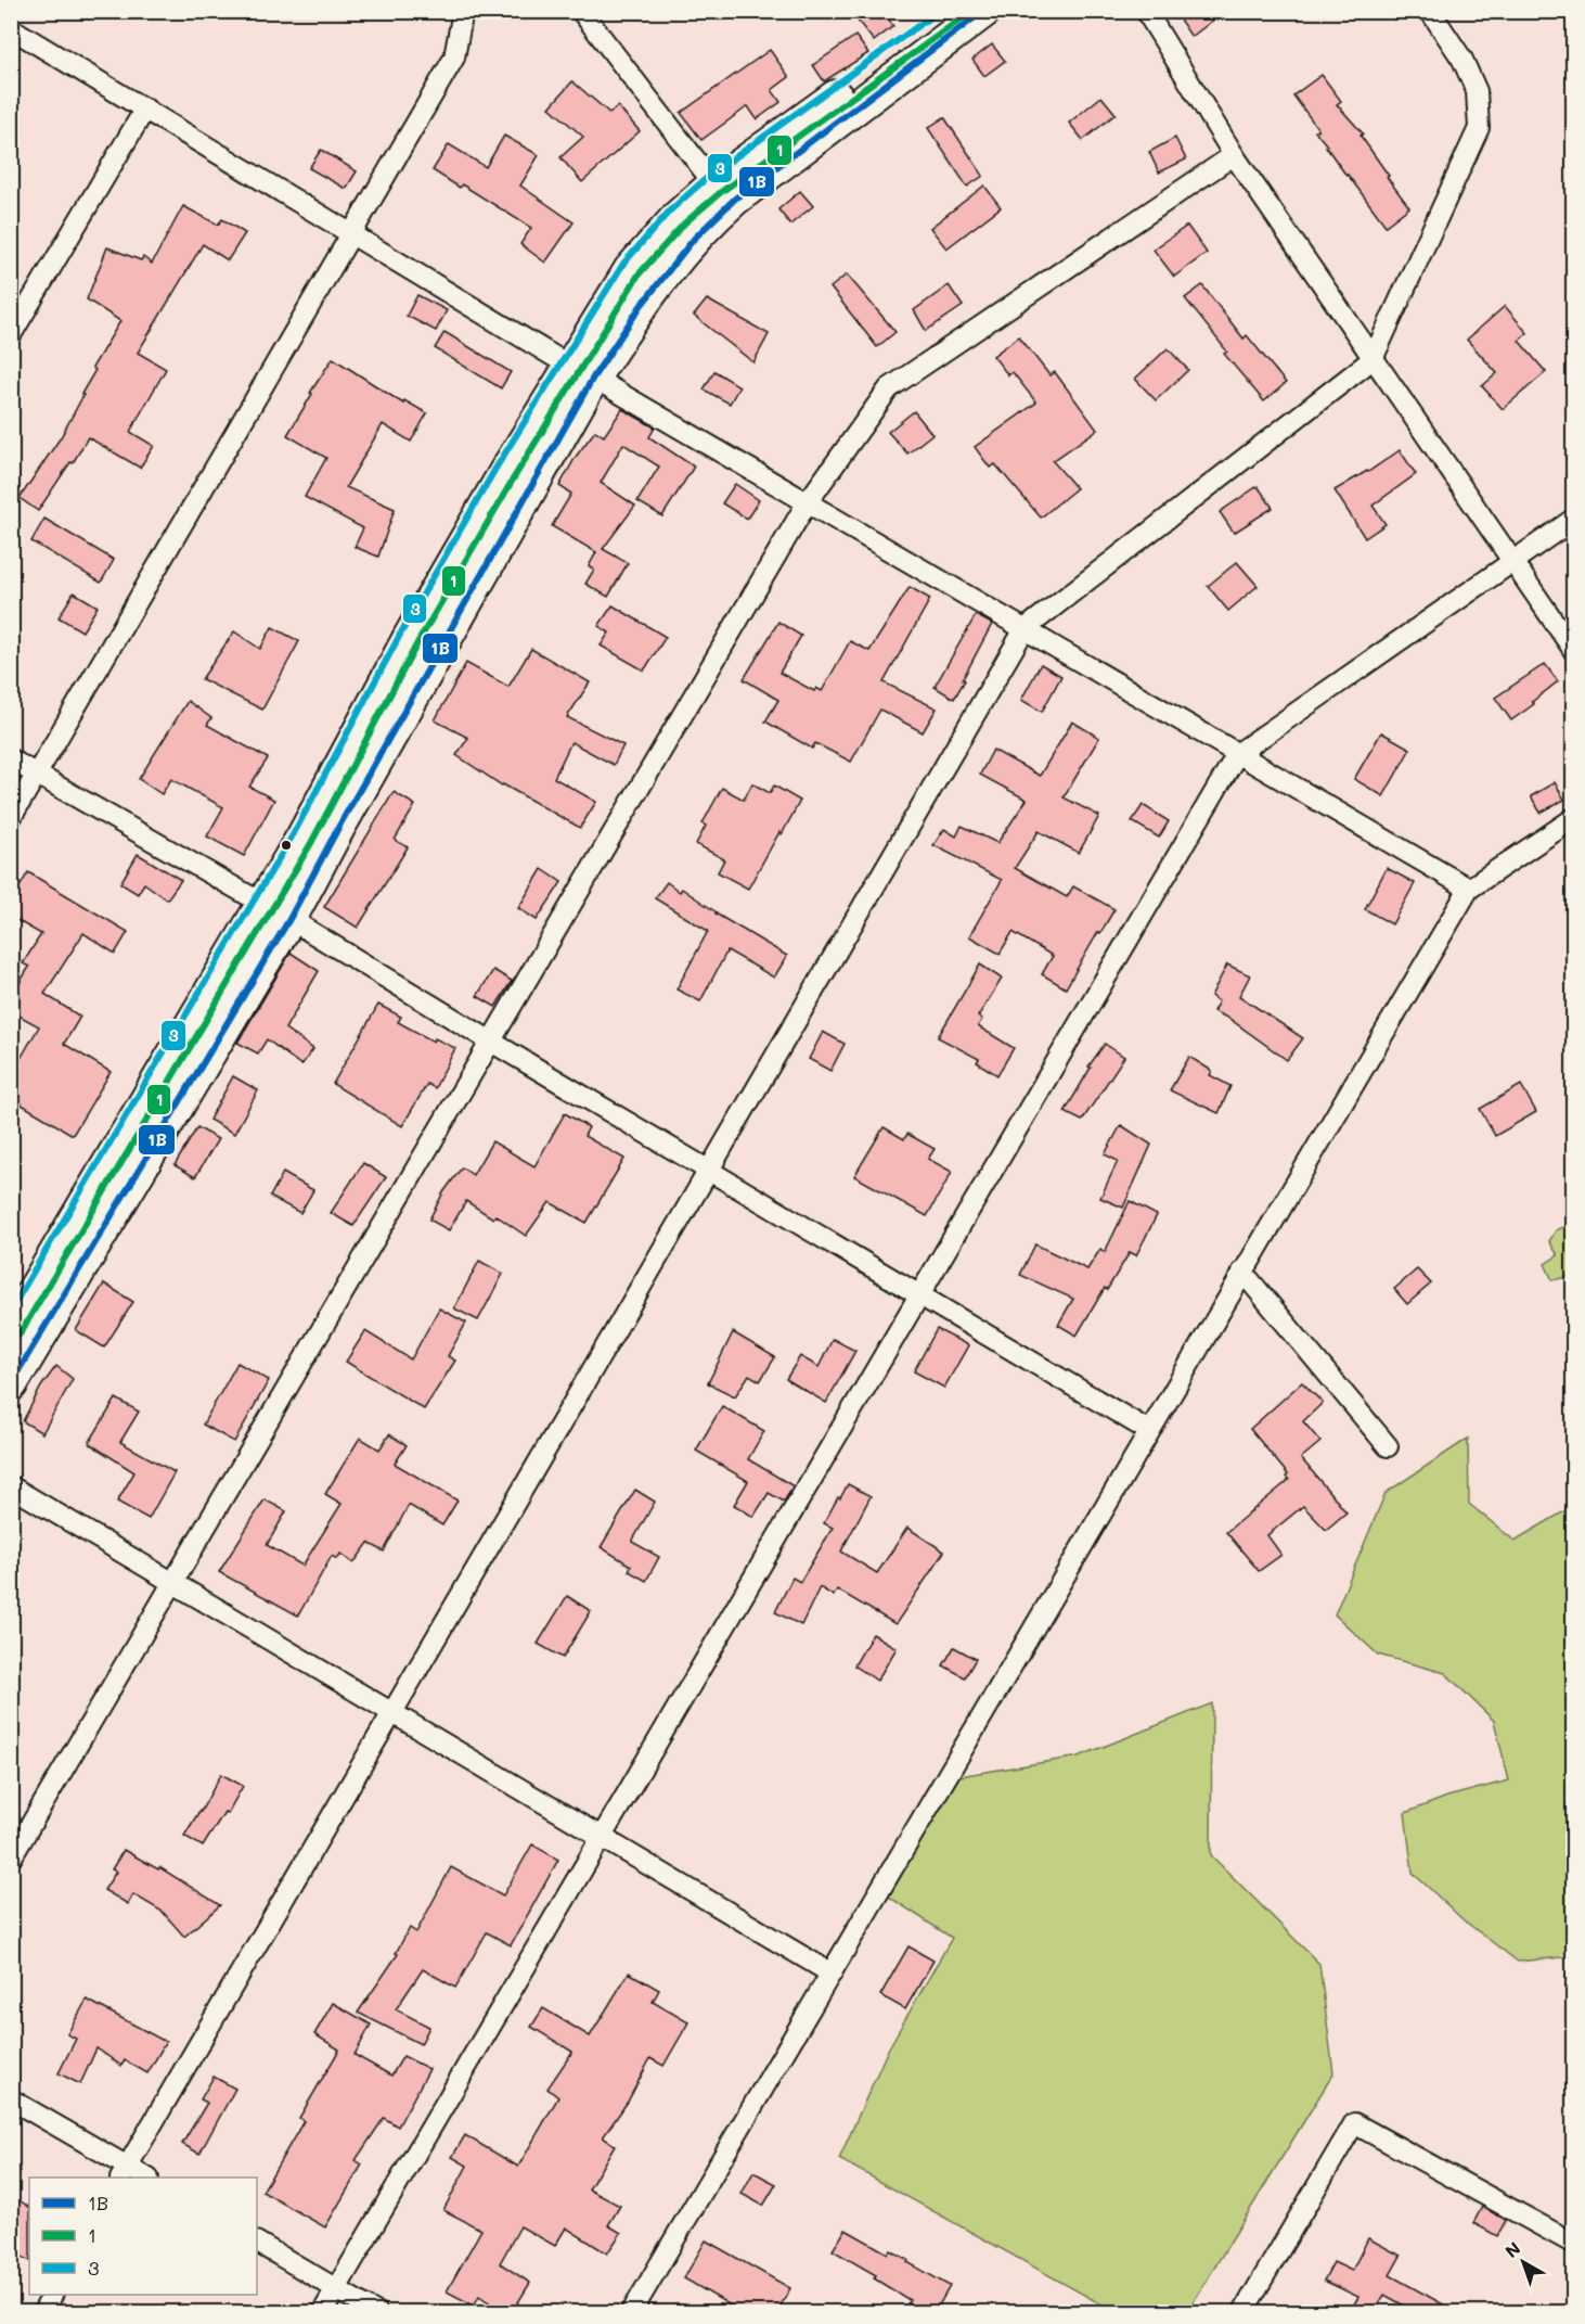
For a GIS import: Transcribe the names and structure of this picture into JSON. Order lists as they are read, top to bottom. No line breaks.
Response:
{"lines":["transit line 1B","transit line 3","transit line 1"],"legend":["1B","1","3"],"north":"top left"}
